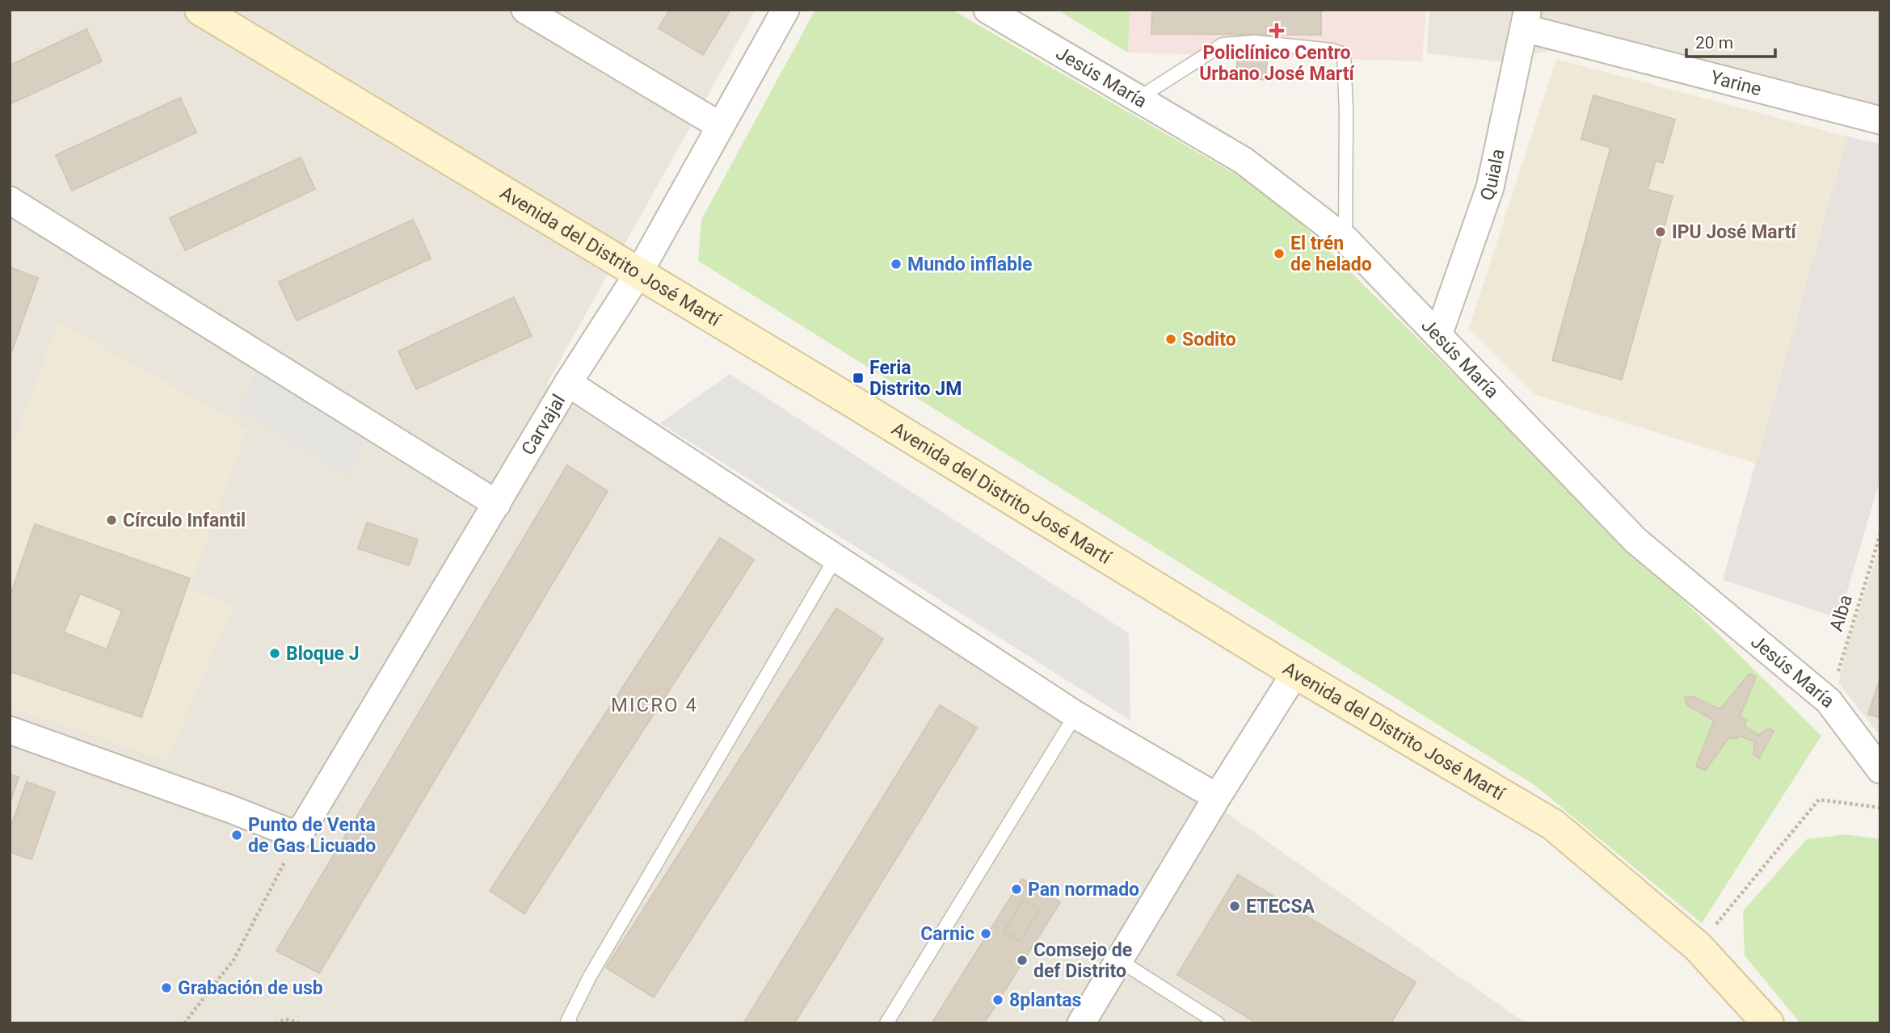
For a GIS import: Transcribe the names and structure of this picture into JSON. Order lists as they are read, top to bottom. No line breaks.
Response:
{"streets":{"main road":["Avenida del Distrito José Martí"],"street":["Jesús María","Yarine","Quiala","Carvajal"],"path":["Alba"]},"crossings":[["Jesús María","Quiala"],["Jesús María","Alba"],["Yarine","Quiala"],["Avenida del Distrito José Martí","Carvajal"]],"districts":["MICRO 4"],"places":{"health":["Policlínico Centro Urbano José Martí"],"other":["IPU José Martí","El trén de helado","Mundo inflable","Sodito","Círculo Infantil","Bloque J","Punto de Venta de Gas Licuado","Pan normado","ETECSA","Carnic","Comsejo de def Distrito","Grabación de usb","8plantas"],"transit":["Feria Distrito JM"]},"scale_bar":"20 m"}
